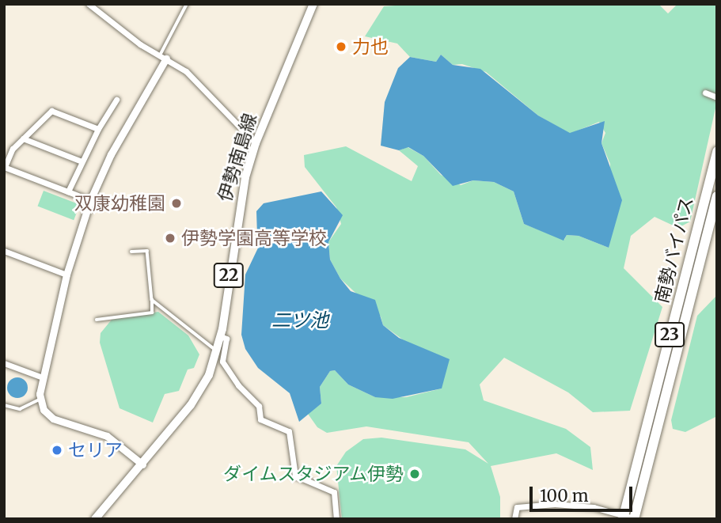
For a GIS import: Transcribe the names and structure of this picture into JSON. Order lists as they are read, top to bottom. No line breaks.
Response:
{"streets":{"highway":["南勢バイパス","23"],"main road":["伊勢南島線","22"]},"water":["二ツ池"],"places":["力也","双康幼稚園","伊勢学園高等学校","セリア","ダイムスタジアム伊勢"],"scale_bar":"100 m"}
